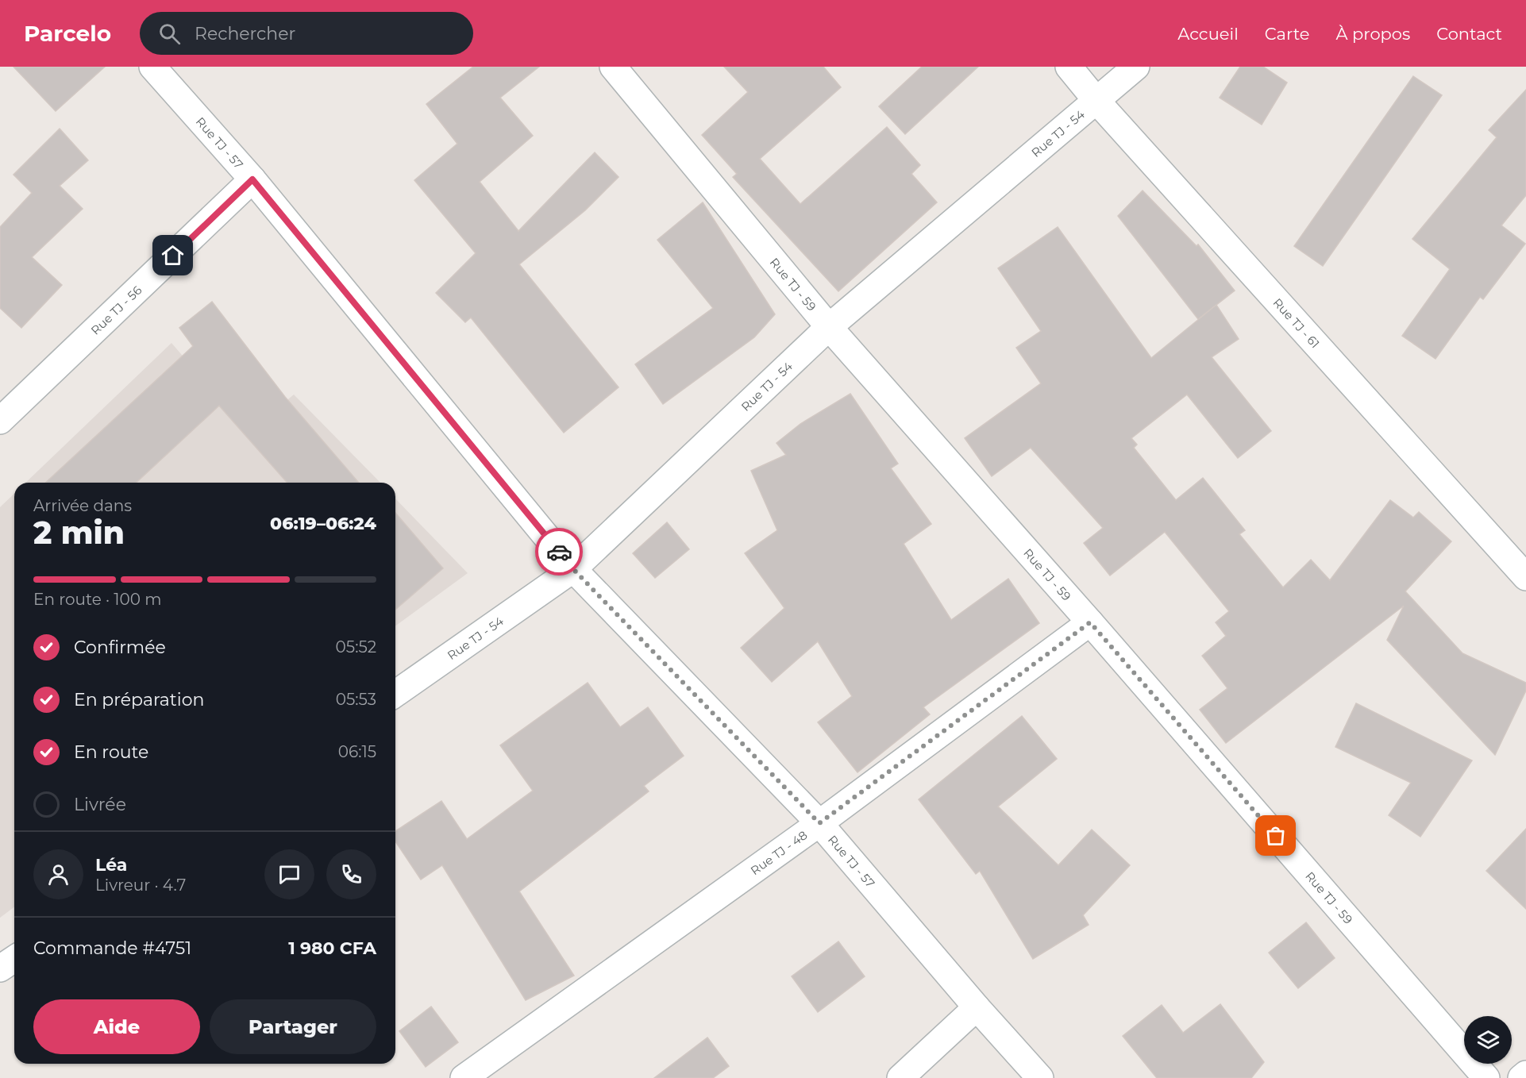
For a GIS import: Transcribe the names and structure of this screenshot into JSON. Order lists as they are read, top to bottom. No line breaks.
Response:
{"streets":{"street":["Rue TJ - 54","Rue TJ - 57","Rue TJ - 59","Rue TJ - 56","Rue TJ - 61","Rue TJ - 48"]},"crossings":[["Rue TJ - 54","Rue TJ - 57"],["Rue TJ - 54","Rue TJ - 59"],["Rue TJ - 54","Rue TJ - 61"],["Rue TJ - 57","Rue TJ - 56"],["Rue TJ - 57","Rue TJ - 48"],["Rue TJ - 59","Rue TJ - 48"]],"page":{"header":"Parcelo","search":"Rechercher","nav":["Accueil","Carte","À propos","Contact"],"heading":["2 min","Arrivée dans","06:19–06:24"],"panel":["Léa","Livreur · 4.7","Commande #4751","1 980 CFA"],"bar":"En route · 100 m","list":[["Confirmée","05:52"],["En préparation","05:53"],["En route","06:15"],"Livrée"],"buttons":["Aide","Partager"]}}
